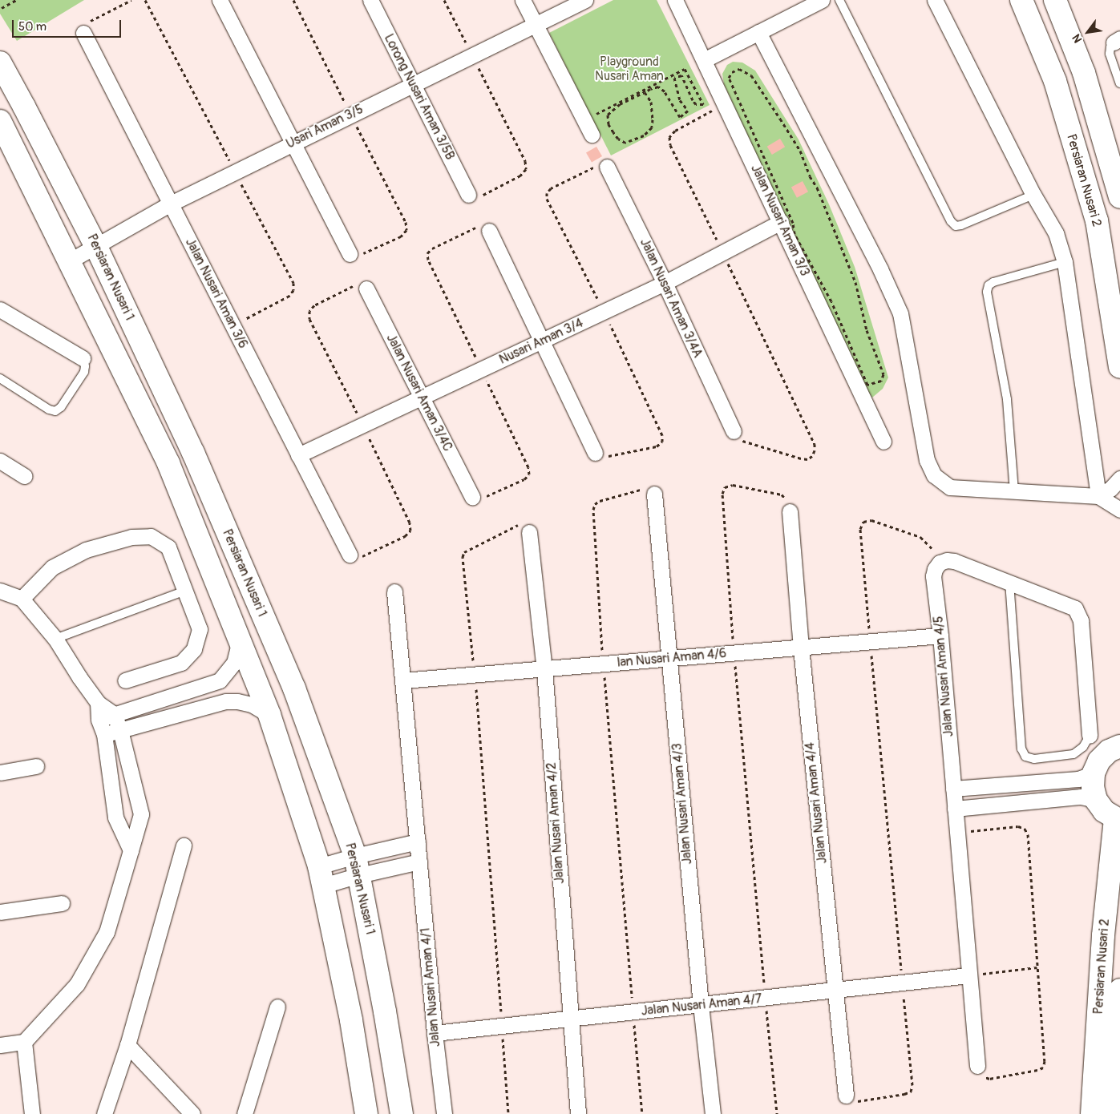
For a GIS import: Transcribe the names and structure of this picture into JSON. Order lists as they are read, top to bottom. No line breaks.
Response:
{"streets":{"main road":["Persiaran Nusari 2","Persiaran Nusari 1"],"street":["Lorong Nusari Aman 3/5B","Usari Aman 3/5","Jalan Nusari Aman 3/3","Jalan Nusari Aman 3/6","Jalan Nusari Aman 3/4A","Nusari Aman 3/4","Jalan Nusari Aman 3/4C","lan Nusari Aman 4/6","Jalan Nusari Aman 4/5","Jalan Nusari Aman 4/4","Jalan Nusari Aman 4/3","Jalan Nusari Aman 4/2","Jalan Nusari Aman 4/1","Jalan Nusari Aman 4/7"]},"crossings":[["Lorong Nusari Aman 3/5B","Usari Aman 3/5"],["Usari Aman 3/5","Persiaran Nusari 1"],["Usari Aman 3/5","Jalan Nusari Aman 3/6"],["Jalan Nusari Aman 3/3","Nusari Aman 3/4"],["Jalan Nusari Aman 3/6","Nusari Aman 3/4"],["Jalan Nusari Aman 3/4A","Nusari Aman 3/4"],["Nusari Aman 3/4","Jalan Nusari Aman 3/4C"],["lan Nusari Aman 4/6","Jalan Nusari Aman 4/5"],["lan Nusari Aman 4/6","Jalan Nusari Aman 4/4"],["lan Nusari Aman 4/6","Jalan Nusari Aman 4/3"],["lan Nusari Aman 4/6","Jalan Nusari Aman 4/2"],["Jalan Nusari Aman 4/5","Jalan Nusari Aman 4/7"],["Jalan Nusari Aman 4/4","Jalan Nusari Aman 4/7"],["Jalan Nusari Aman 4/3","Jalan Nusari Aman 4/7"],["Jalan Nusari Aman 4/2","Jalan Nusari Aman 4/7"],["Jalan Nusari Aman 4/1","Jalan Nusari Aman 4/7"]],"parks":["Playground Nusari Aman"],"scale_bar":"50 m","north":"bottom left"}
